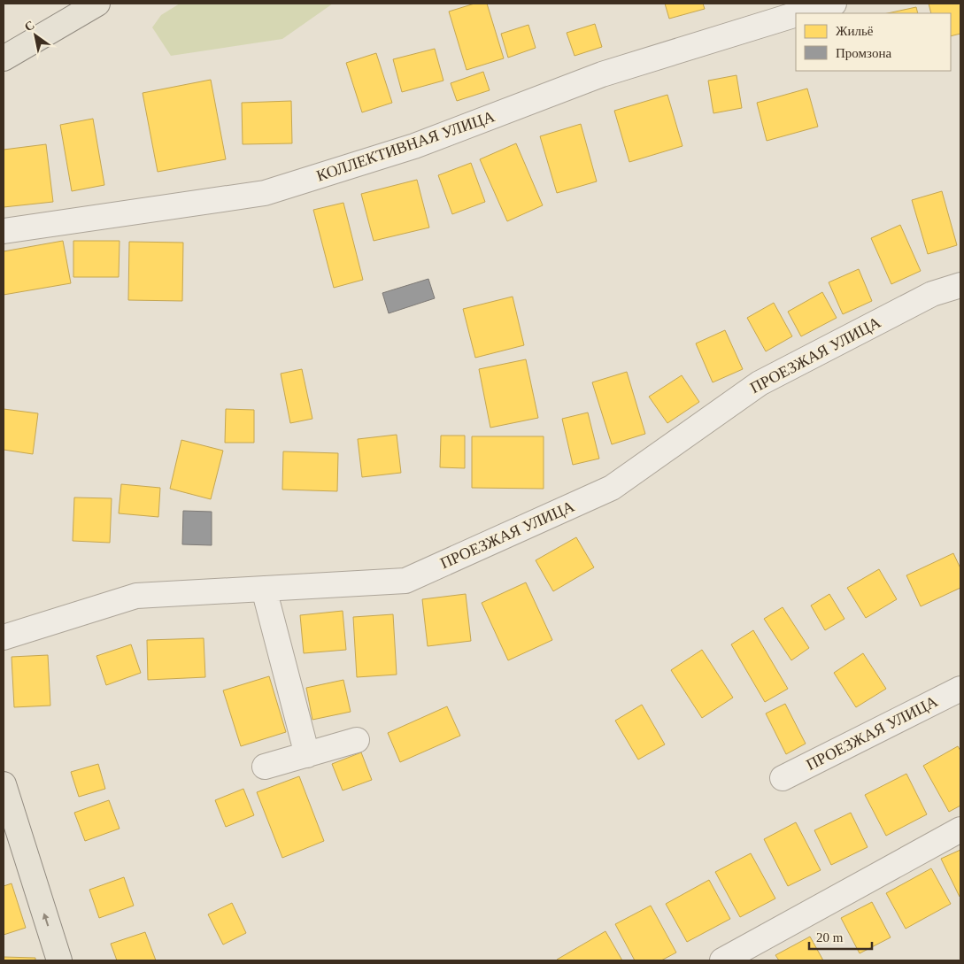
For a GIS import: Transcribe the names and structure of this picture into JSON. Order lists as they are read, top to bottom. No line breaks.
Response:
{"streets":{"street":["КОЛЛЕКТИВНАЯ УЛИЦА","ПРОЕЗЖАЯ УЛИЦА"]},"legend":["Жильё","Промзона"],"scale_bar":"20 m","north":"top left"}
